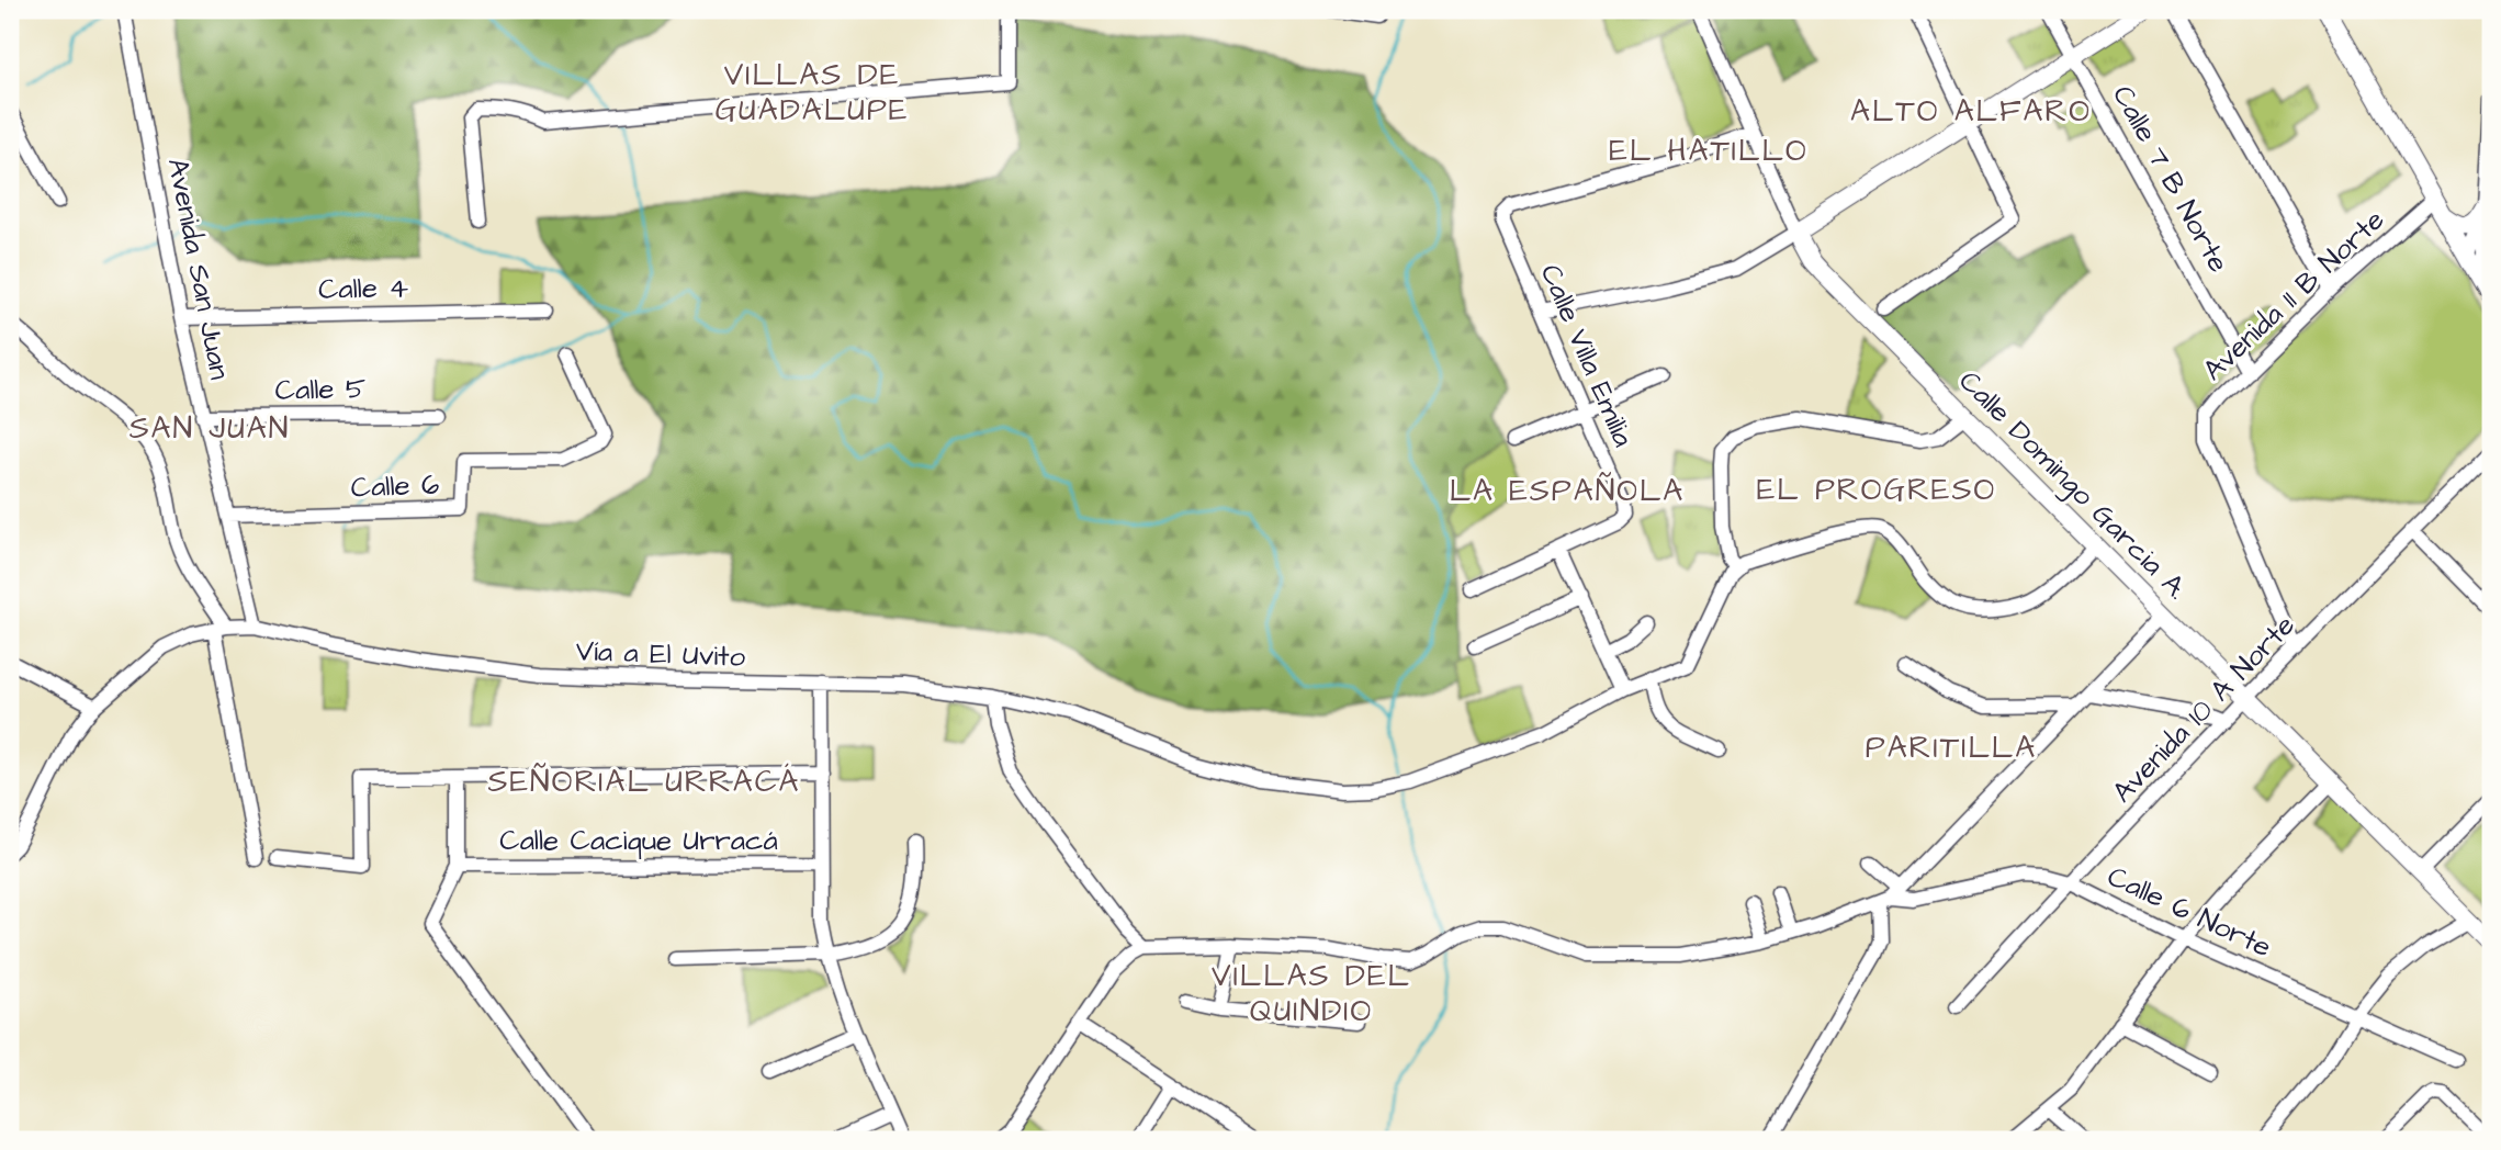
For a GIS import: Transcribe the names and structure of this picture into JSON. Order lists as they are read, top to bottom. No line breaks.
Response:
{"streets":{"main road":["Calle Domingo Garcia A."],"street":["Calle 7 B Norte","Avenida San Juan","Calle 4","Avenida 11 B Norte","Calle Villa Emilia","Calle 5","Calle 6","Vía a El Uvito","Avenida 10 A Norte","Calle Cacique Urracá","Calle 6 Norte"]},"crossings":[["Calle 7 B Norte","Avenida 11 B Norte"],["Avenida San Juan","Calle 4"],["Avenida San Juan","Calle 5"],["Avenida San Juan","Calle 6"],["Avenida San Juan","Vía a El Uvito"],["Avenida 11 B Norte","Avenida 10 A Norte"],["Calle Villa Emilia","Calle Domingo Garcia A."],["Calle Domingo Garcia A.","Avenida 10 A Norte"],["Avenida 10 A Norte","Calle 6 Norte"]],"districts":["VILLAS DE GUADALUPE","ALTO ALFARO","EL HATILLO","SAN JUAN","EL PROGRESO","LA ESPAÑOLA","PARITILLA","SEÑORIAL URRACÁ","VILLAS DEL QUINDIO"]}
